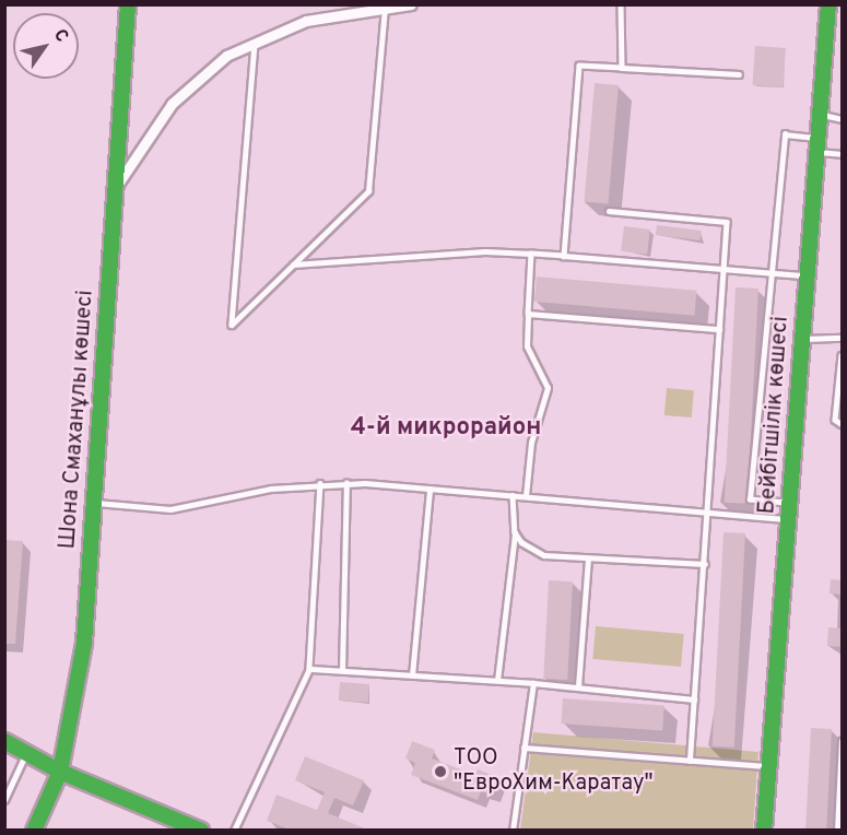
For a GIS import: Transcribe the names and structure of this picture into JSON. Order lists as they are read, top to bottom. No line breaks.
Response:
{"streets":{"street":["Бейбітшілік көшесі","Шона Смаханұлы көшесі"]},"districts":["4-й микрорайон"],"places":["ТОО \"ЕвроХим-Каратау\""],"north":"top right"}
